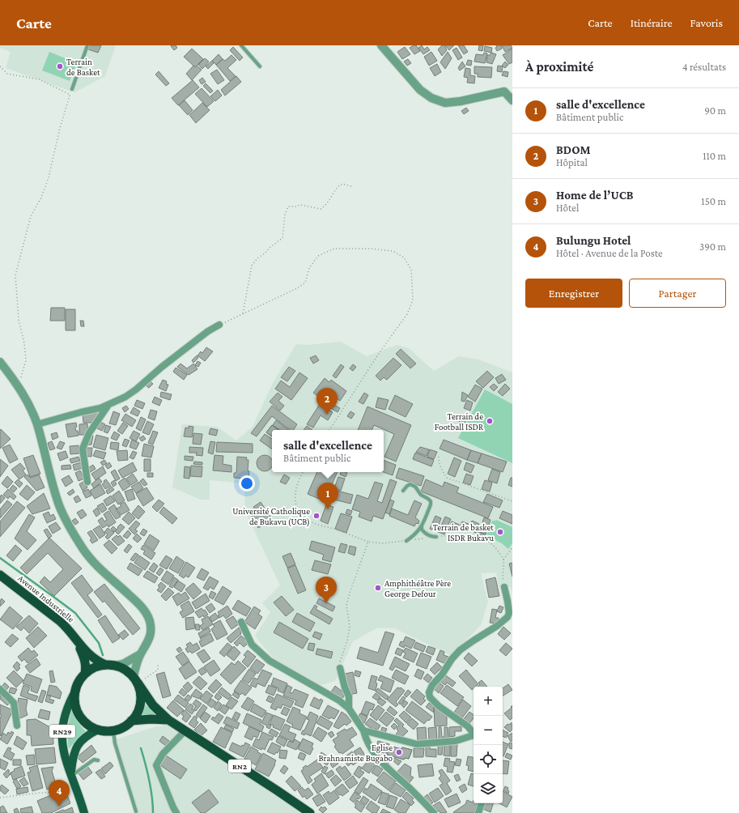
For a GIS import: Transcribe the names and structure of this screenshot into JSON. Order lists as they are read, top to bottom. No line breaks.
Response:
{"streets":{"highway":["Avenue Industrielle","RN2"],"main road":["RN29"]},"crossings":[["Avenue Industrielle","RN29"],["Avenue Industrielle","RN2"],["RN29","RN2"]],"places":["Terrain de Basket","Terrain de Football ISDR","Université Catholique de Bukavu (UCB)","Terrain de basket ISDR Bukavu","Amphithéâtre Père George Defour","Eglise Brahnamiste Bugabo"],"page":{"header":"Carte","nav":["Carte","Itinéraire","Favoris"],"heading":["À proximité","4 résultats"],"list":[{"mark":"1","name":"salle d'excellence","note":"Bâtiment public","value":"90 m"},{"mark":"2","name":"BDOM","note":"Hôpital","value":"110 m"},{"mark":"3","name":"Home de l’UCB","note":"Hôtel","value":"150 m"},{"mark":"4","name":"Bulungu Hotel","note":"Hôtel · Avenue de la Poste","value":"390 m"}],"buttons":["Enregistrer","Partager"],"pins":["2","1","3","4"],"popup":["salle d'excellence","Bâtiment public"],"map_buttons":["+","−"]}}
